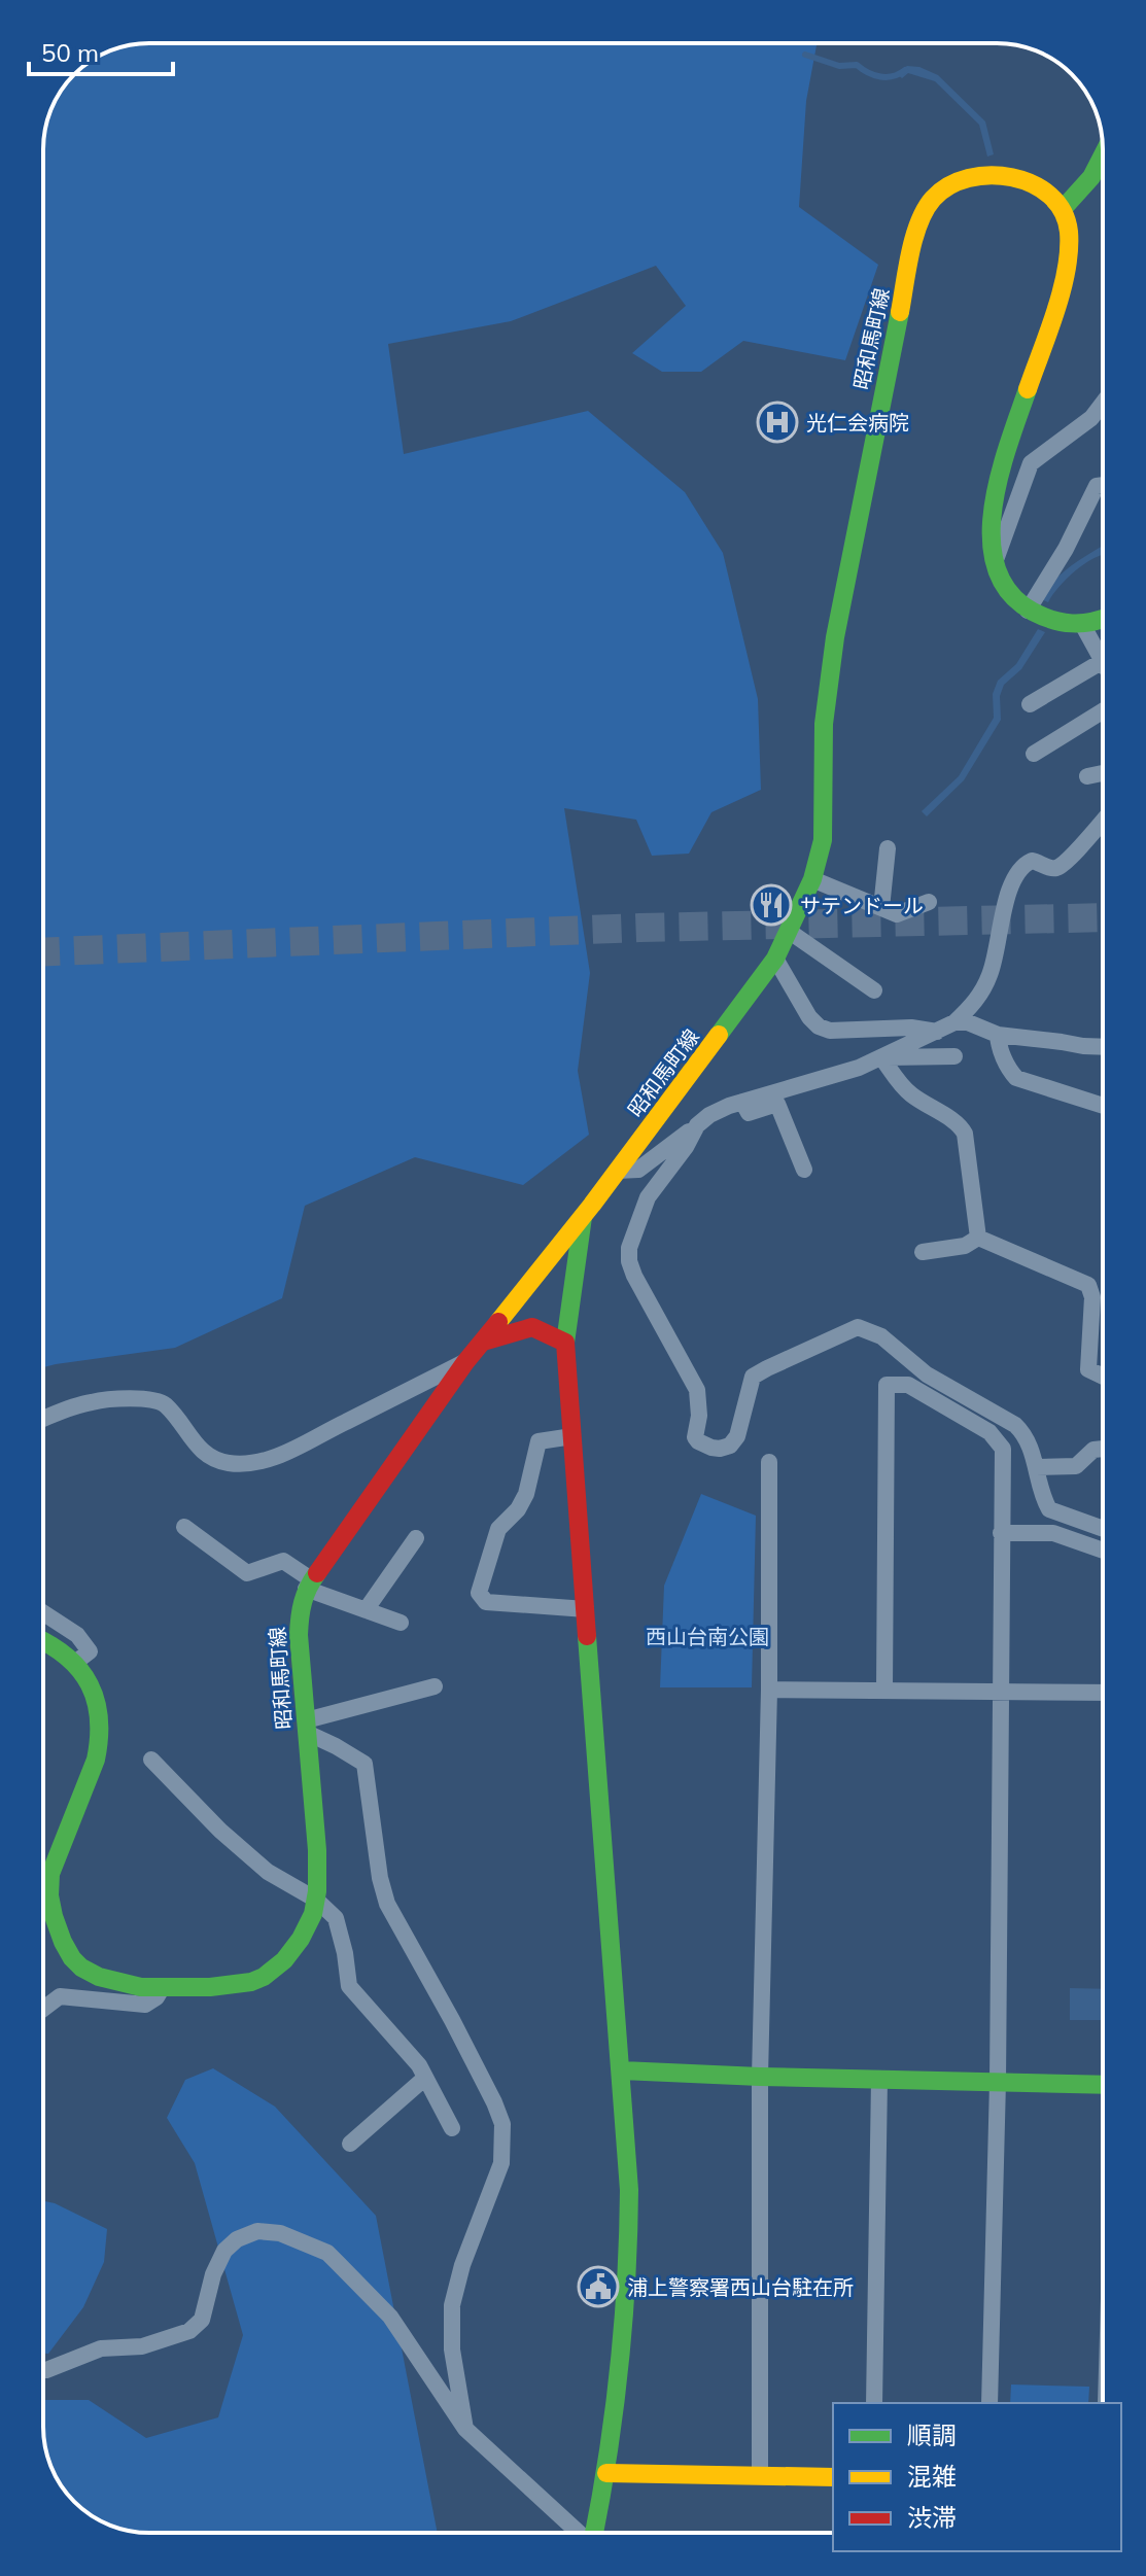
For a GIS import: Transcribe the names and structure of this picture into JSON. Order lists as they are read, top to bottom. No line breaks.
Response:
{"streets":{"main road":["昭和馬町線"]},"parks":["西山台南公園"],"places":{"hospital":["光仁会病院"],"restaurant":["サテンドール"],"public building":["浦上警察署西山台駐在所"]},"legend":["順調","混雑","渋滞"],"scale_bar":"50 m"}
